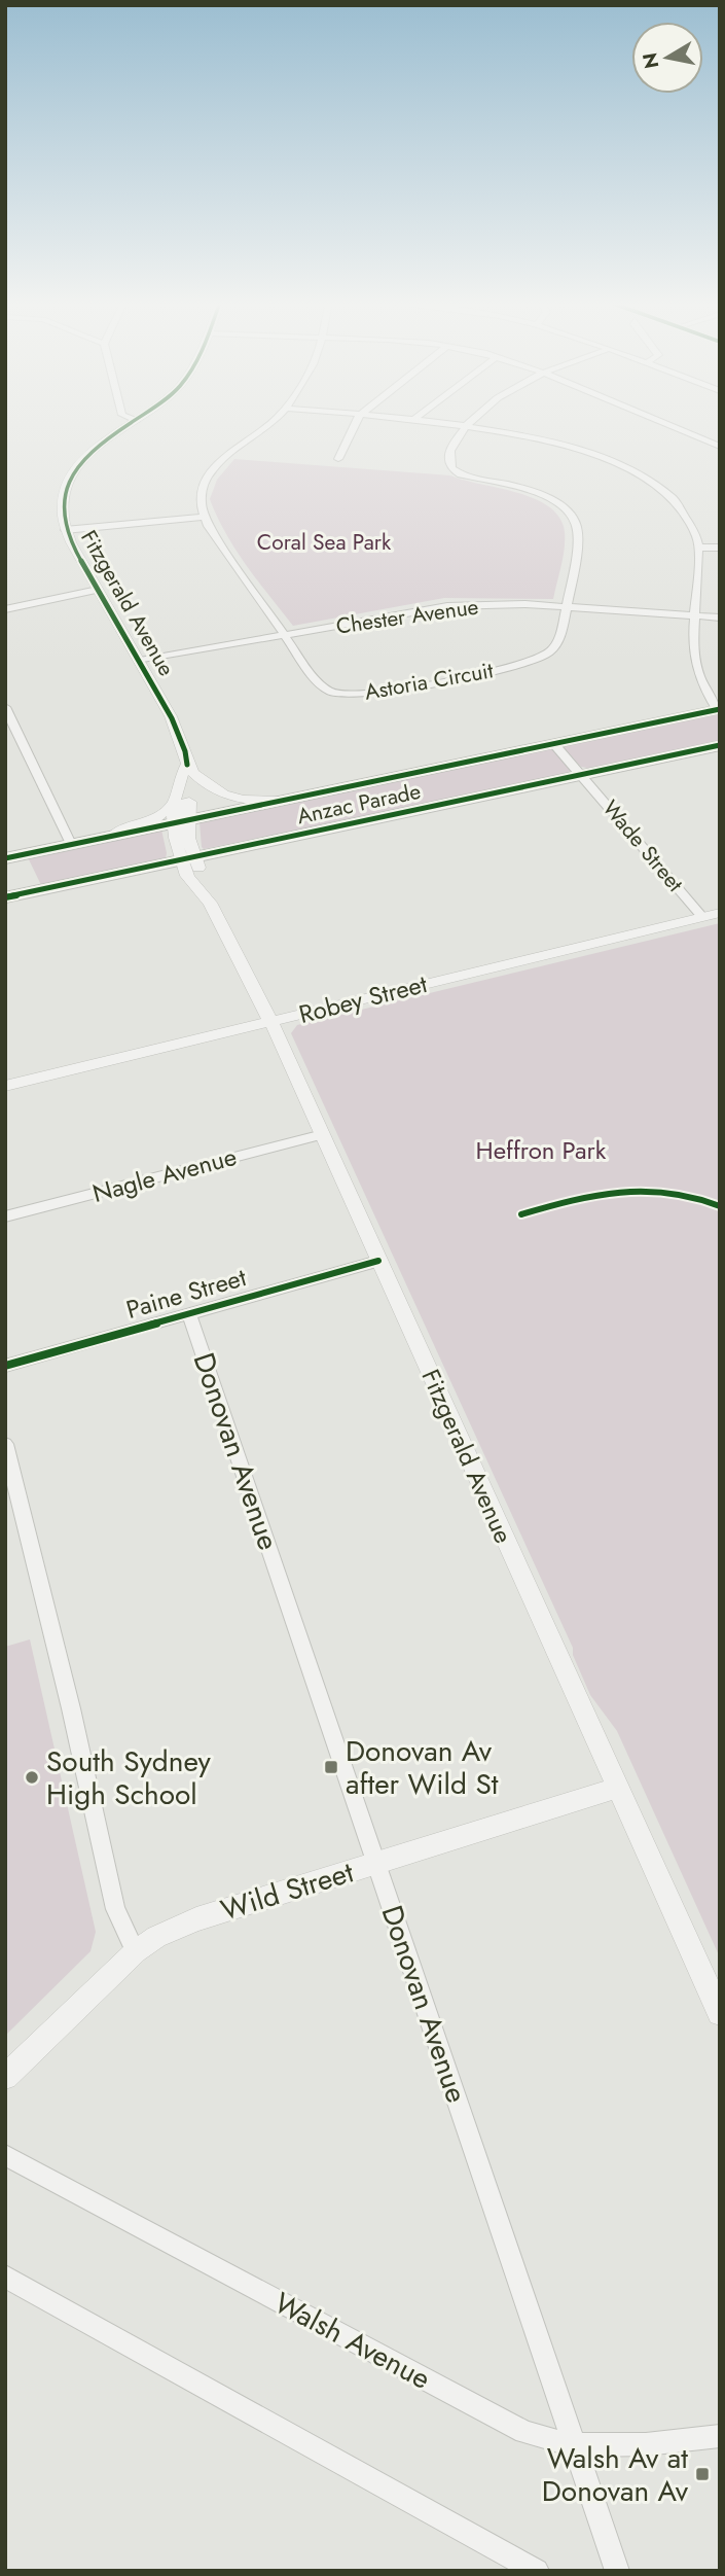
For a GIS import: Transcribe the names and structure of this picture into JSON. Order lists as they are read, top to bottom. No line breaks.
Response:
{"streets":{"main road":["Anzac Parade"],"street":["Fitzgerald Avenue","Chester Avenue","Astoria Circuit","Wade Street","Robey Street","Nagle Avenue","Paine Street","Donovan Avenue","Wild Street","Walsh Avenue"]},"crossings":[["Fitzgerald Avenue","Chester Avenue"],["Fitzgerald Avenue","Anzac Parade"],["Fitzgerald Avenue","Robey Street"],["Fitzgerald Avenue","Nagle Avenue"],["Fitzgerald Avenue","Paine Street"],["Fitzgerald Avenue","Wild Street"],["Chester Avenue","Astoria Circuit"],["Anzac Parade","Wade Street"],["Wade Street","Robey Street"],["Paine Street","Donovan Avenue"],["Donovan Avenue","Wild Street"],["Donovan Avenue","Walsh Avenue"]],"parks":["Coral Sea Park","Heffron Park"],"places":{"transit":["Donovan Av after Wild St","Walsh Av at Donovan Av"],"other":["South Sydney High School"]},"north":"left"}
